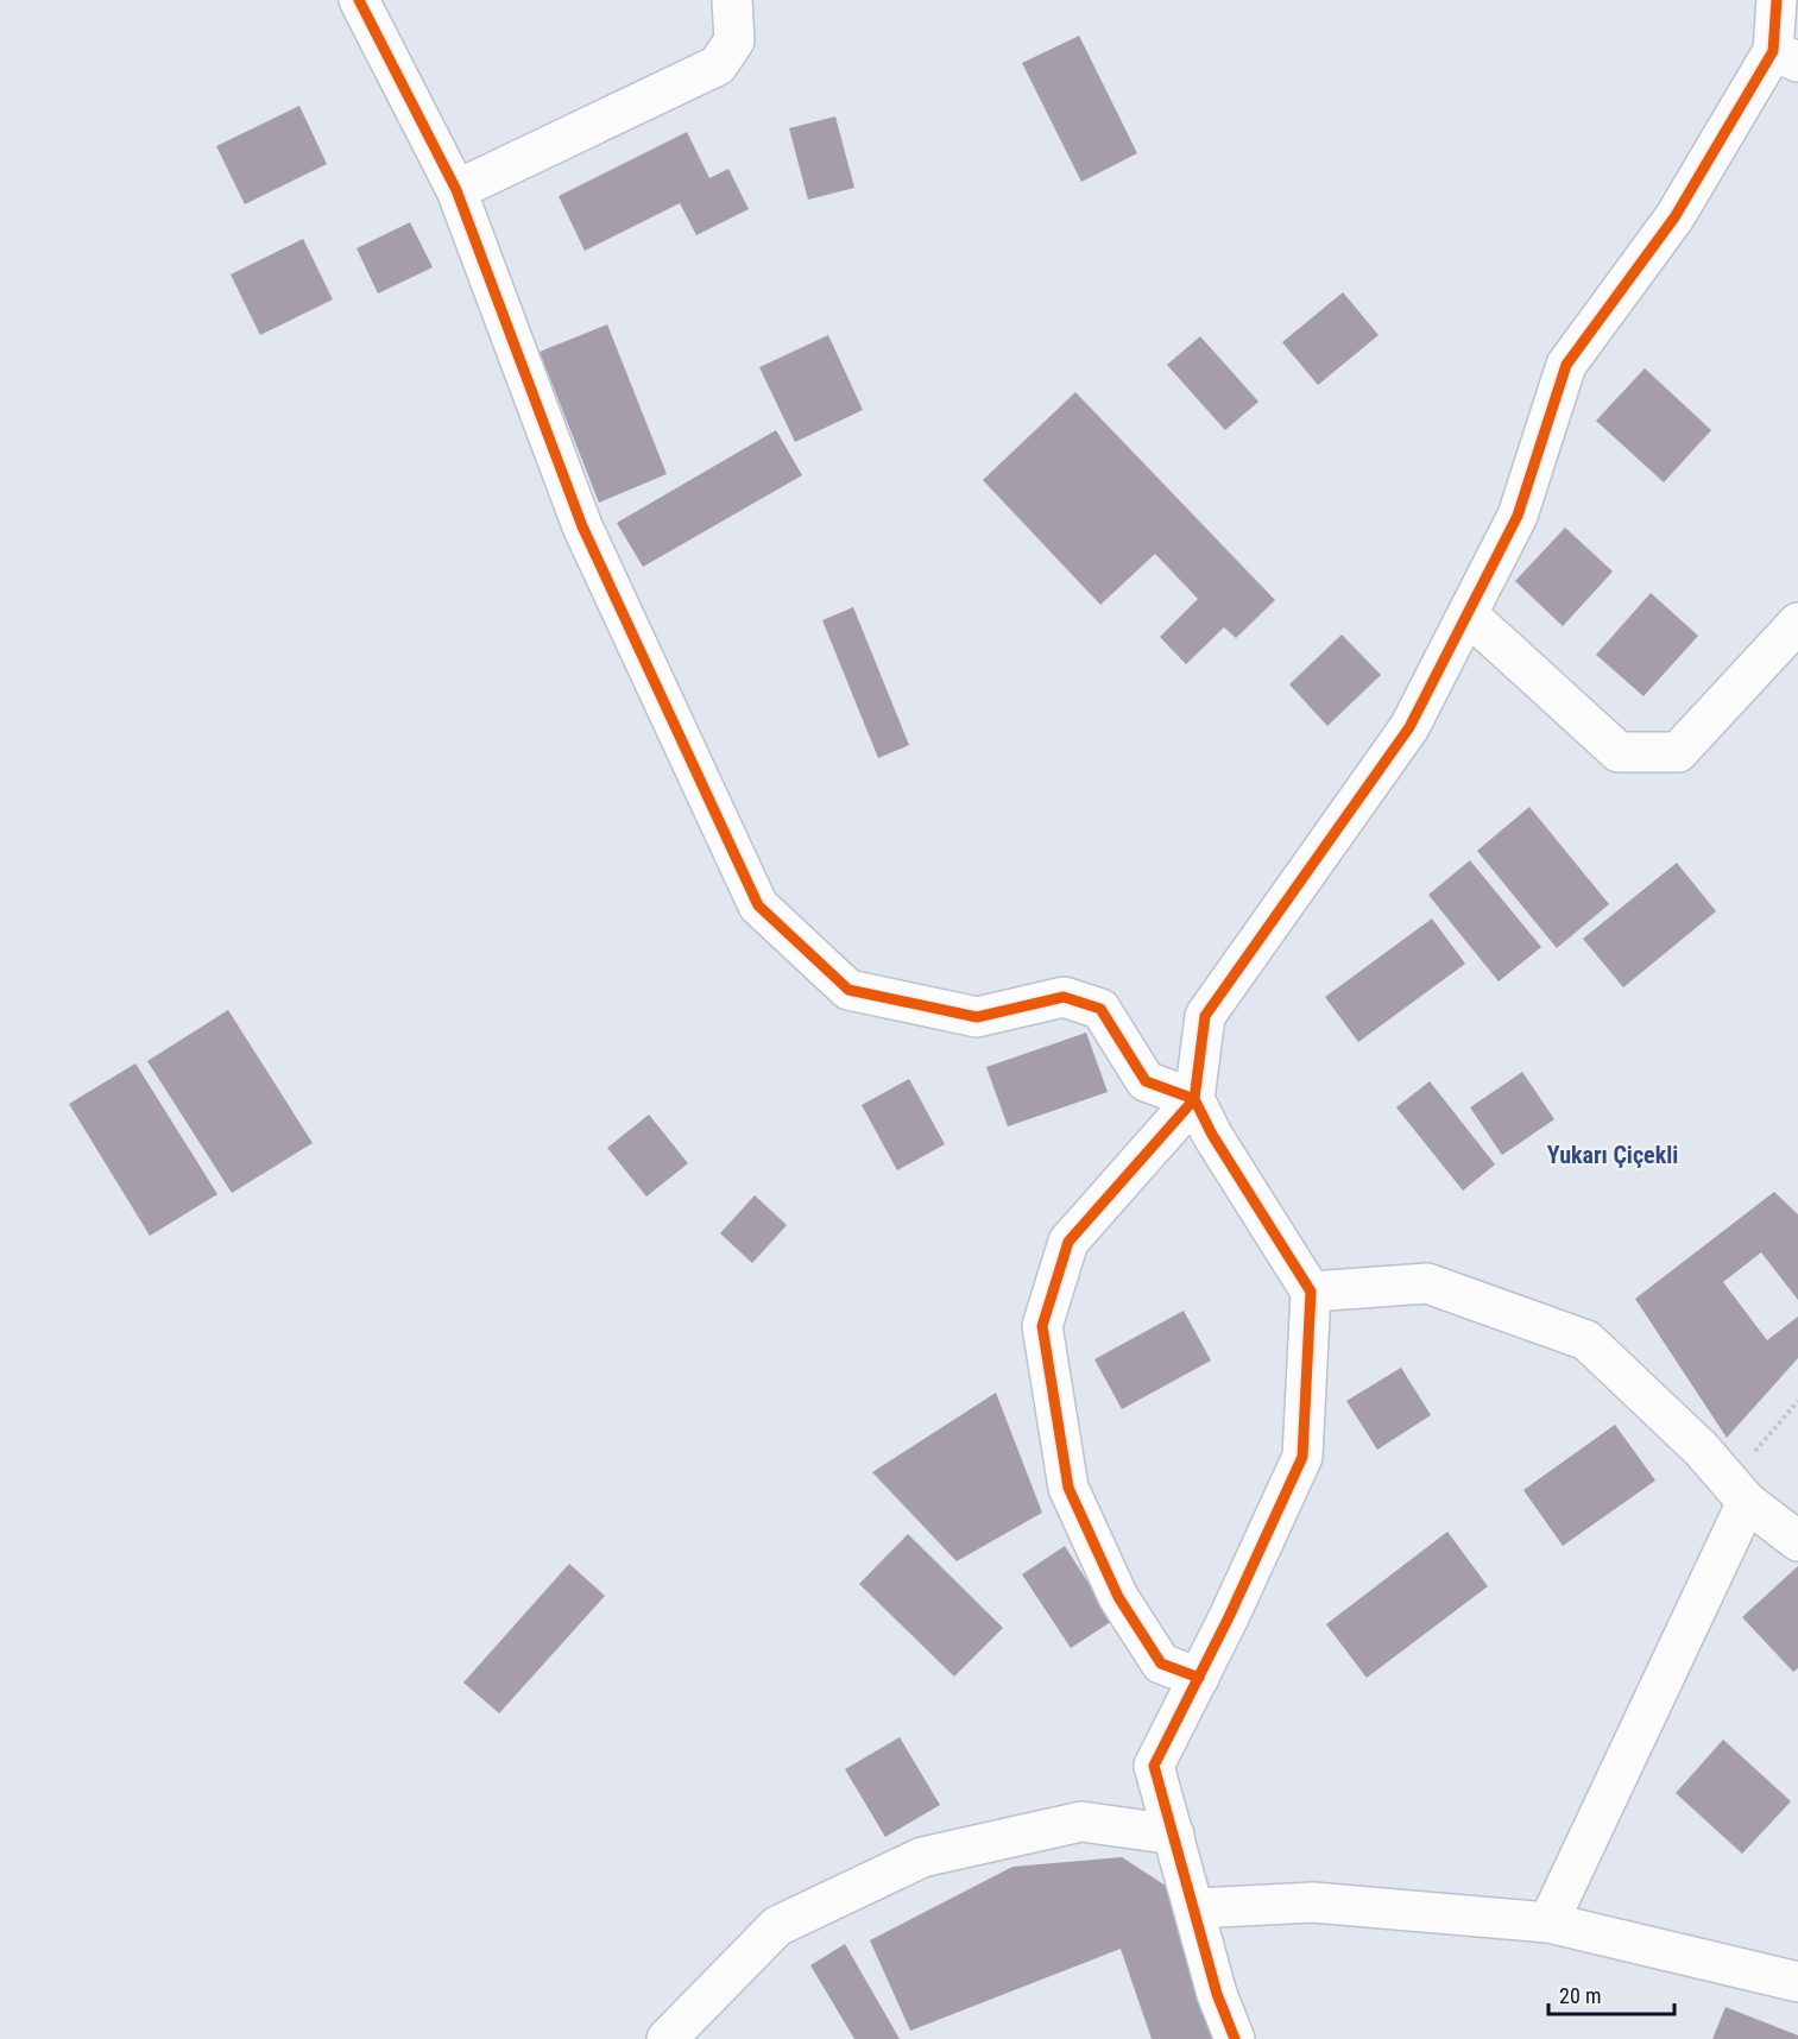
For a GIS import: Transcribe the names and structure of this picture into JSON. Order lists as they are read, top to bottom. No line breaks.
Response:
{"districts":["Yukarı Çiçekli"],"scale_bar":"20 m"}
